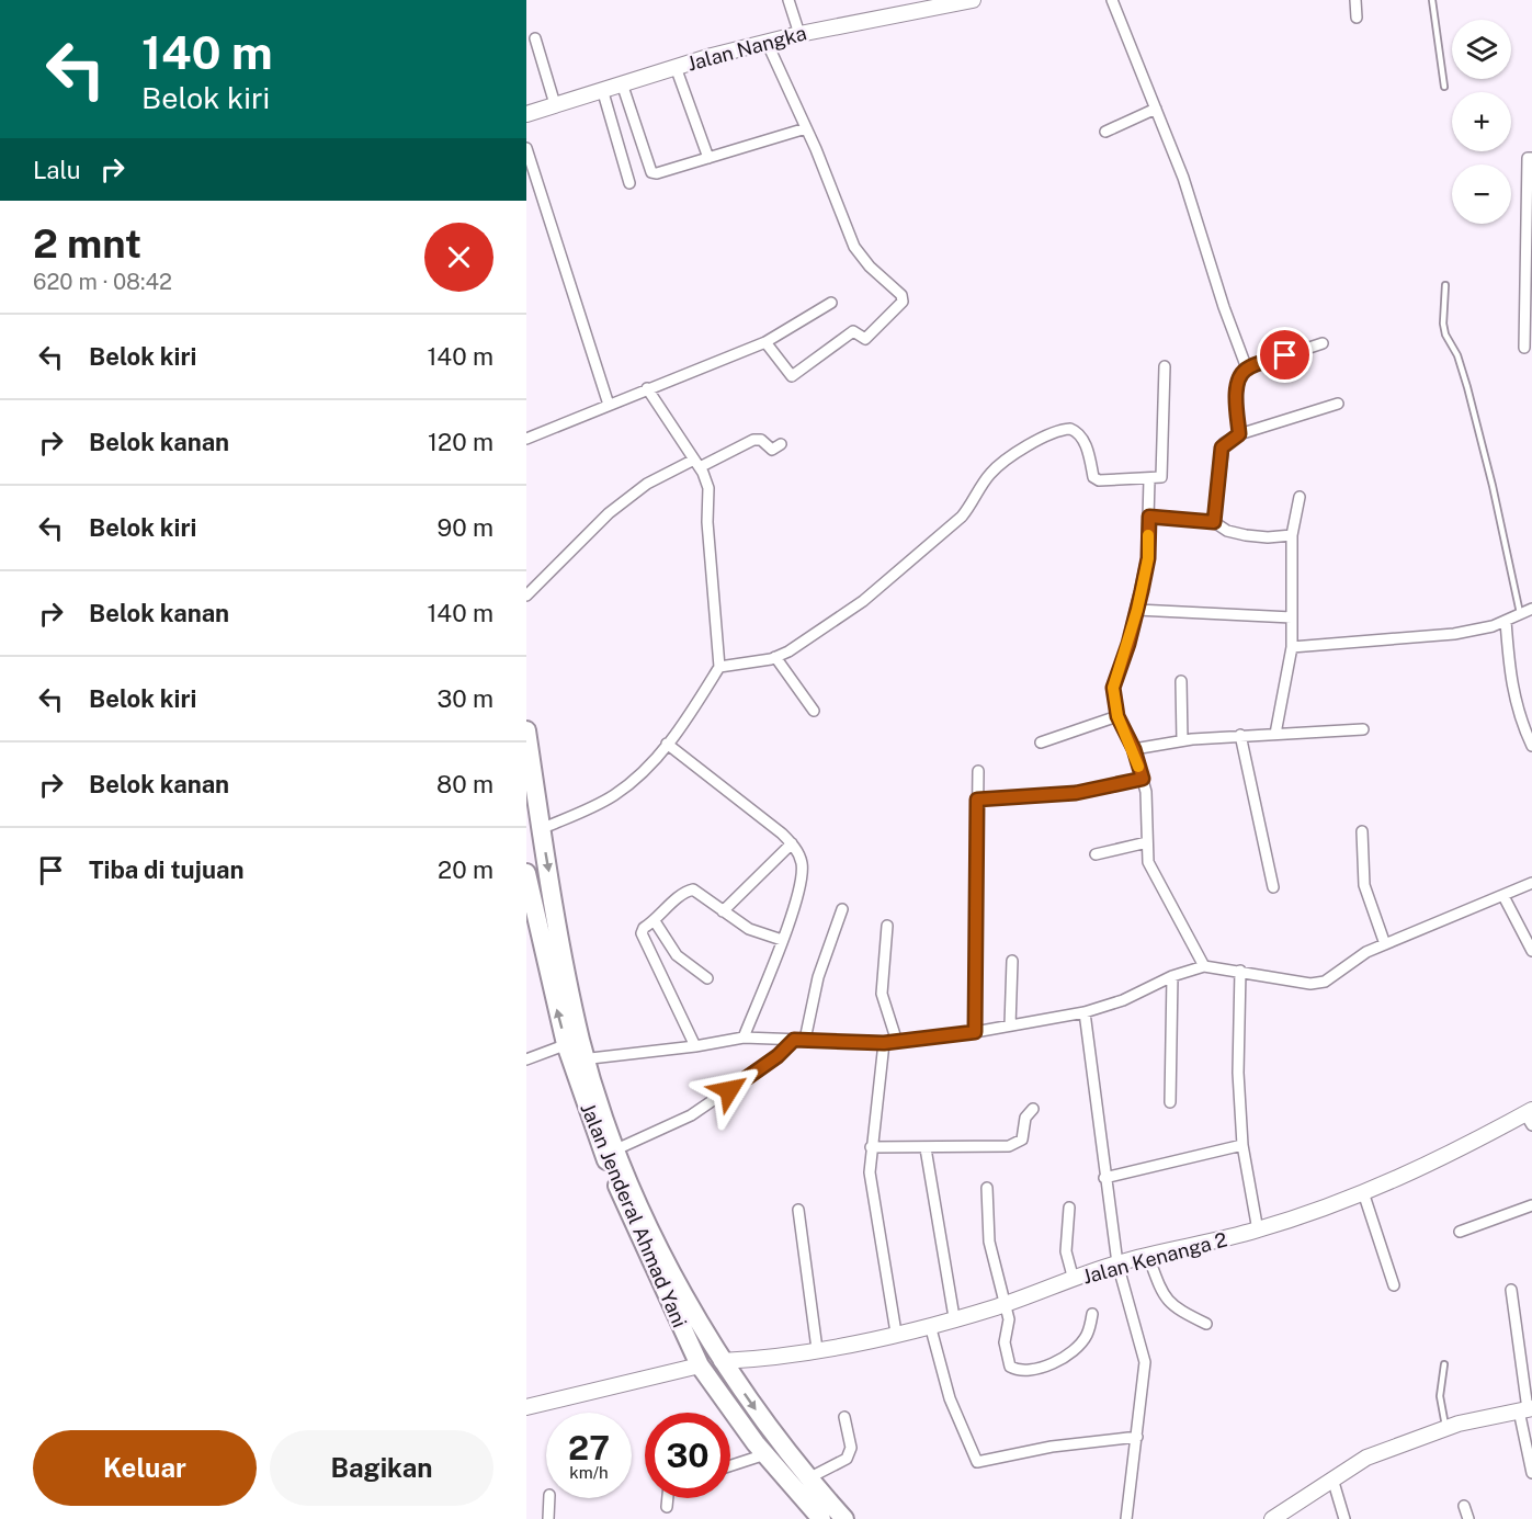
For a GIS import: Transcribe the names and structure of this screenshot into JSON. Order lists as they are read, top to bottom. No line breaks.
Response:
{"streets":{"highway":["Jalan Jenderal Ahmad Yani"],"street":["Jalan Nangka","Jalan Kenanga 2"]},"crossings":[["Jalan Jenderal Ahmad Yani","Jalan Kenanga 2"]],"page":{"turn":["140 m","Belok kiri"],"map_buttons":["+","−"],"then":"Lalu","heading":["2 mnt","620 m · 08:42"],"list":[{"name":"Belok kiri","value":"140 m"},{"name":"Belok kanan","value":"120 m"},{"name":"Belok kiri","value":"90 m"},{"name":"Belok kanan","value":"140 m"},{"name":"Belok kiri","value":"30 m"},{"name":"Belok kanan","value":"80 m"},{"name":"Tiba di tujuan","value":"20 m"}],"speed":"27 km/h","limit":"30","buttons":["Keluar","Bagikan"]}}
